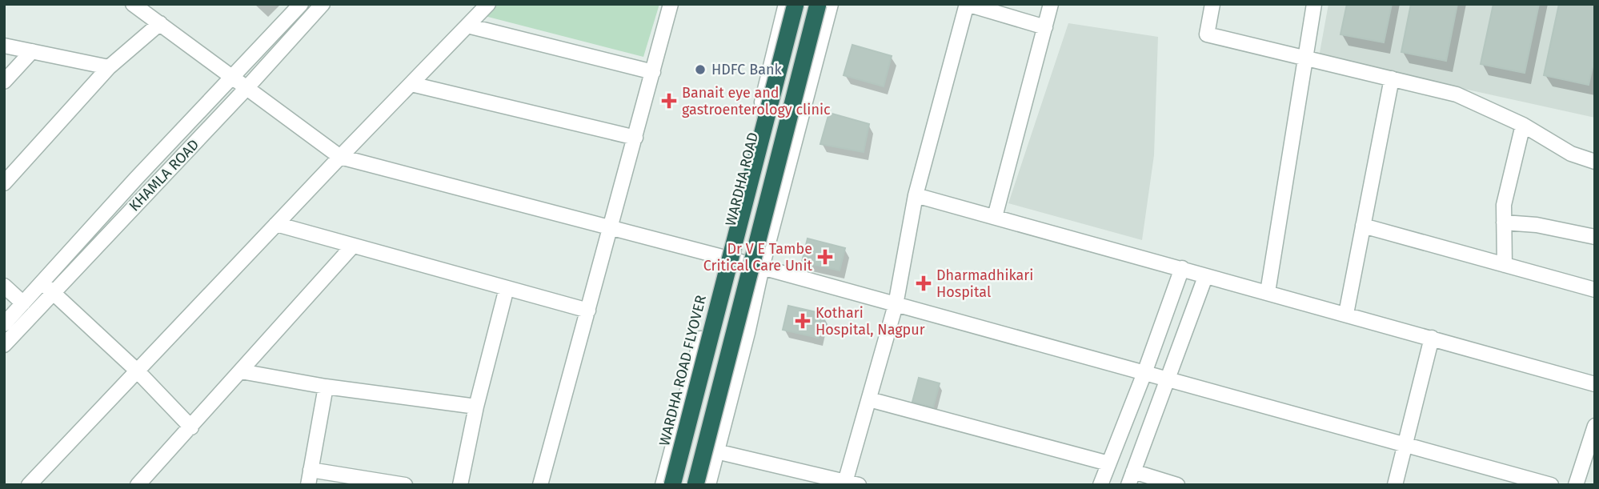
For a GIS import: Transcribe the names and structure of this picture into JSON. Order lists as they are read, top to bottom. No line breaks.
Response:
{"streets":{"highway":["WARDHA ROAD FLYOVER"],"street":["KHAMLA ROAD","WARDHA ROAD"]},"places":{"other":["HDFC Bank"],"health":["Banait eye and gastroenterology clinic","Dr V E Tambe Critical Care Unit","Dharmadhikari Hospital","Kothari Hospital, Nagpur"]}}
